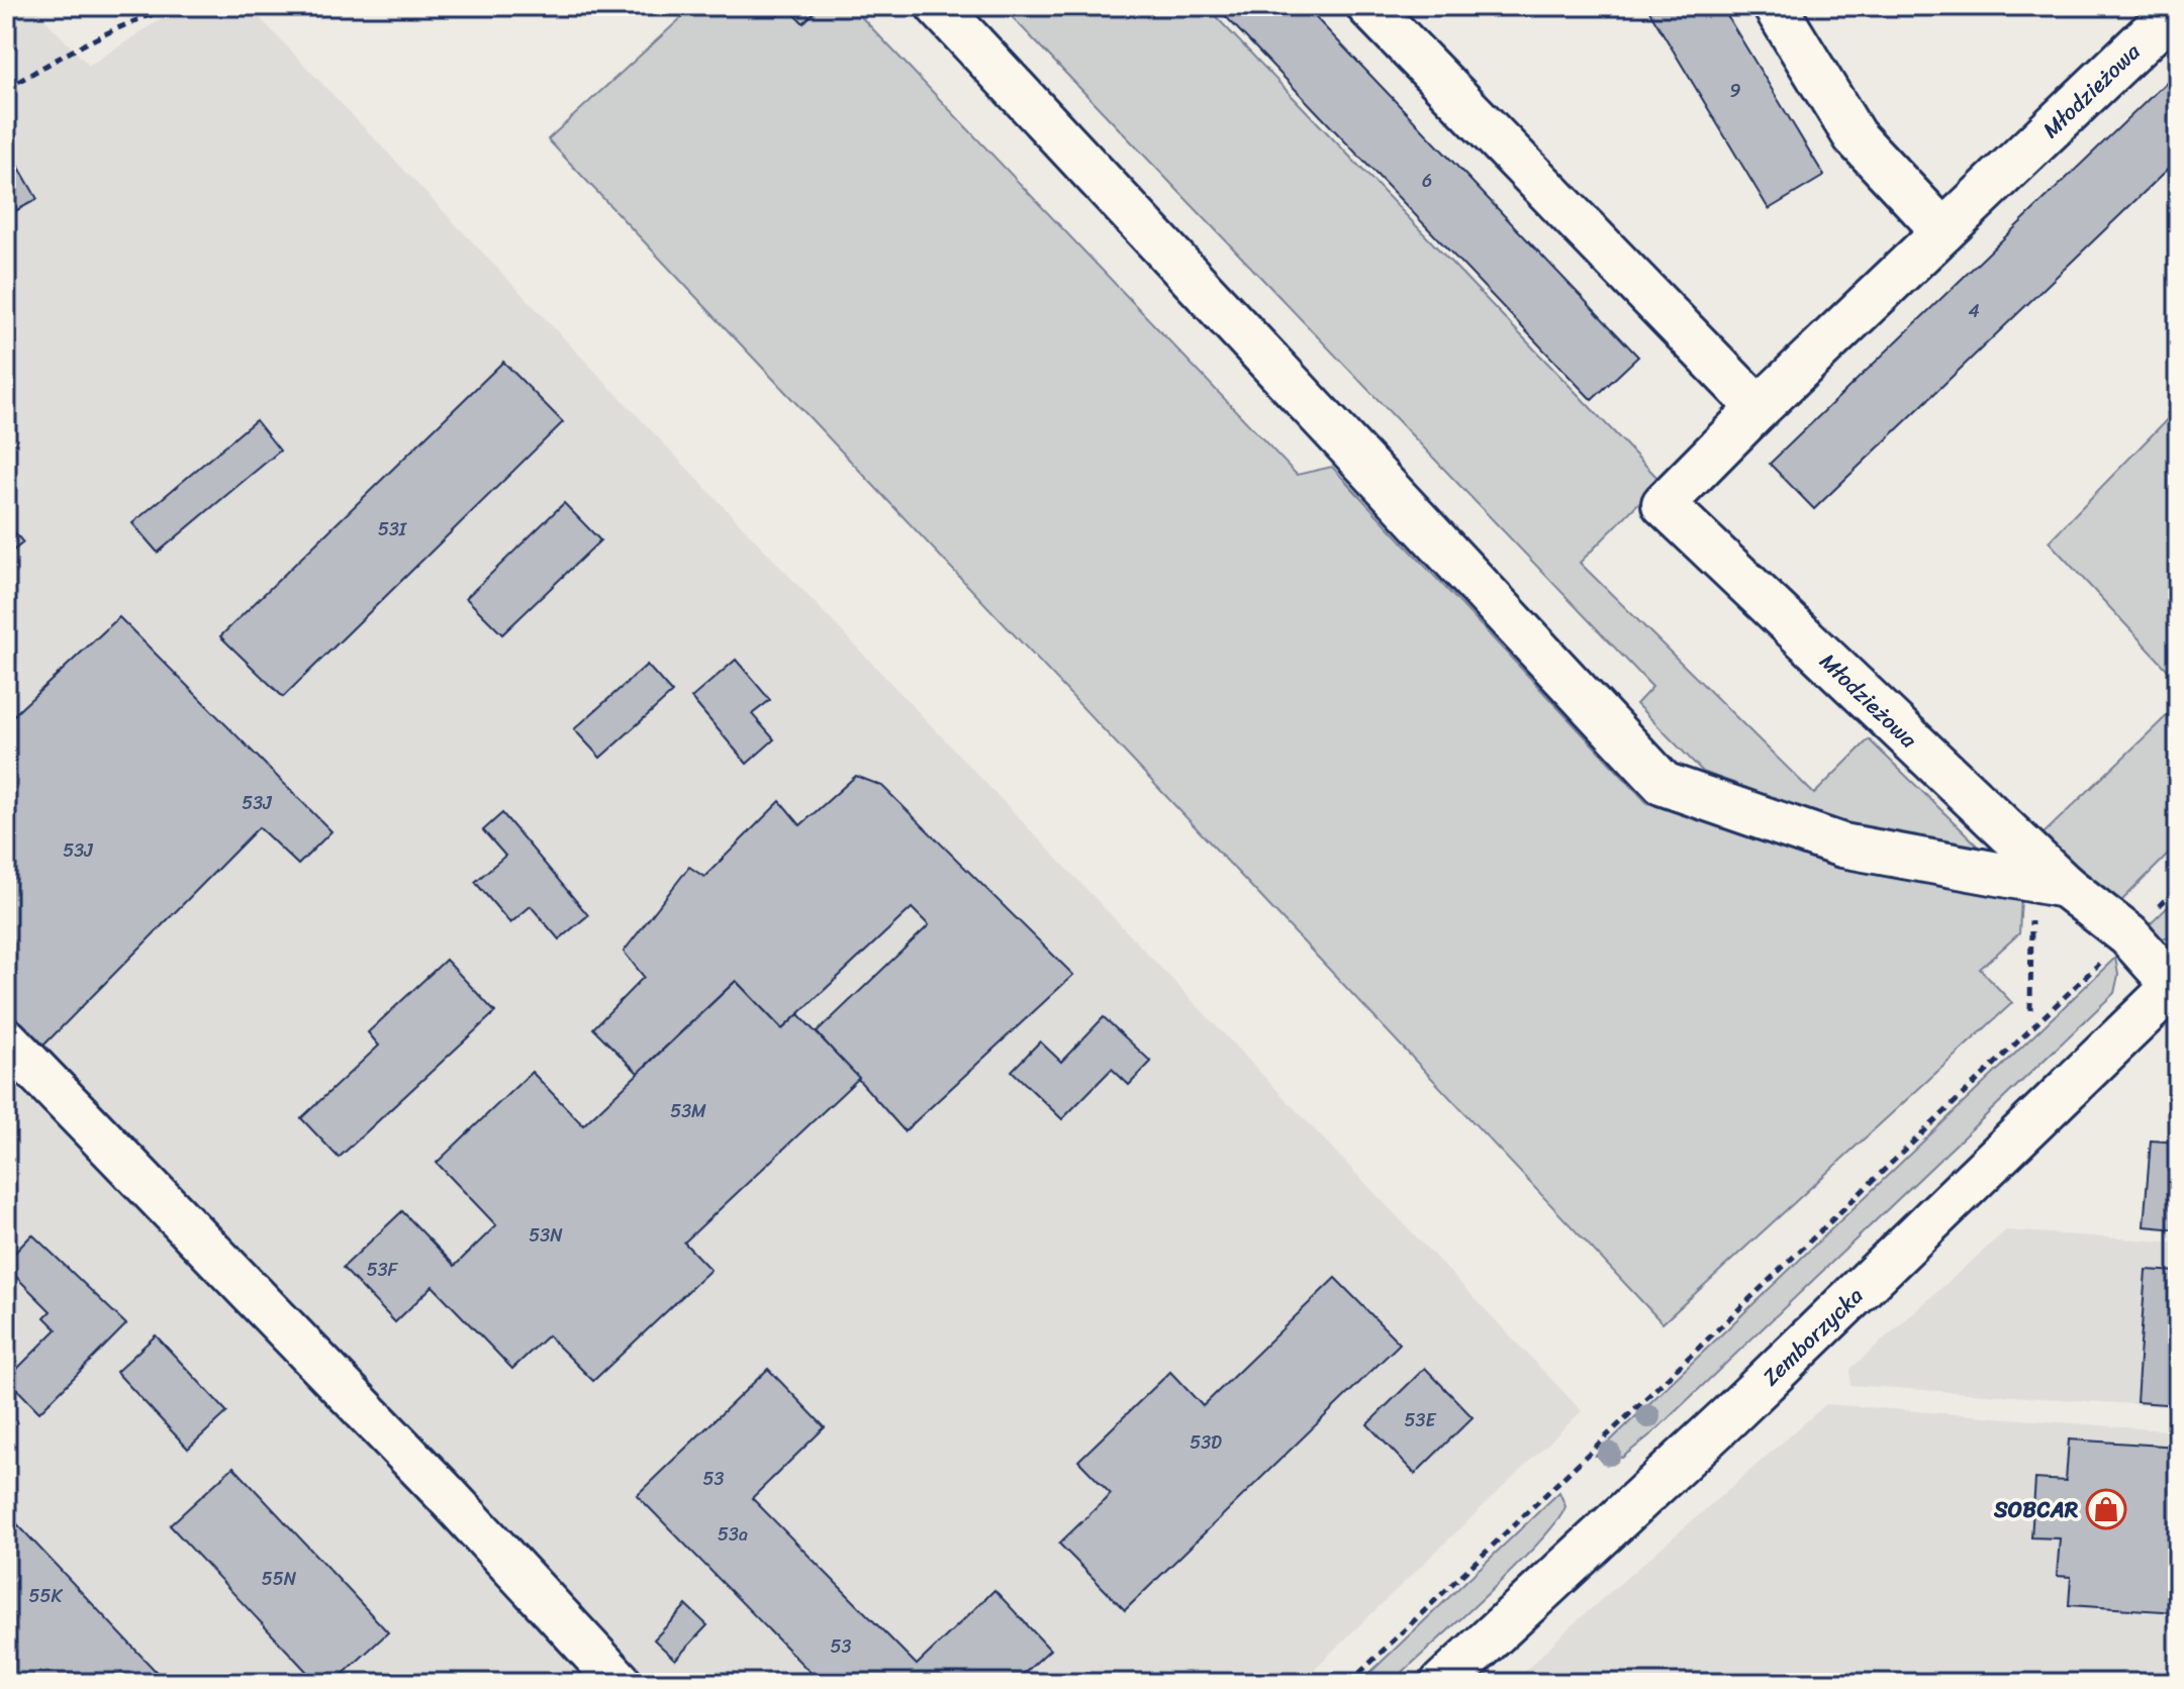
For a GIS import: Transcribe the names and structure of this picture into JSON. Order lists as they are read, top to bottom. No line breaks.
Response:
{"streets":{"street":["Młodzieżowa","Zemborzycka"]},"crossings":[["Młodzieżowa","Zemborzycka"]],"places":{"shop":["SOBCAR"]},"house_numbers":["9","6","4","53I","53J","53J","53M","53N","53F","53E","53D","53","53a","55N","55K","53"]}
